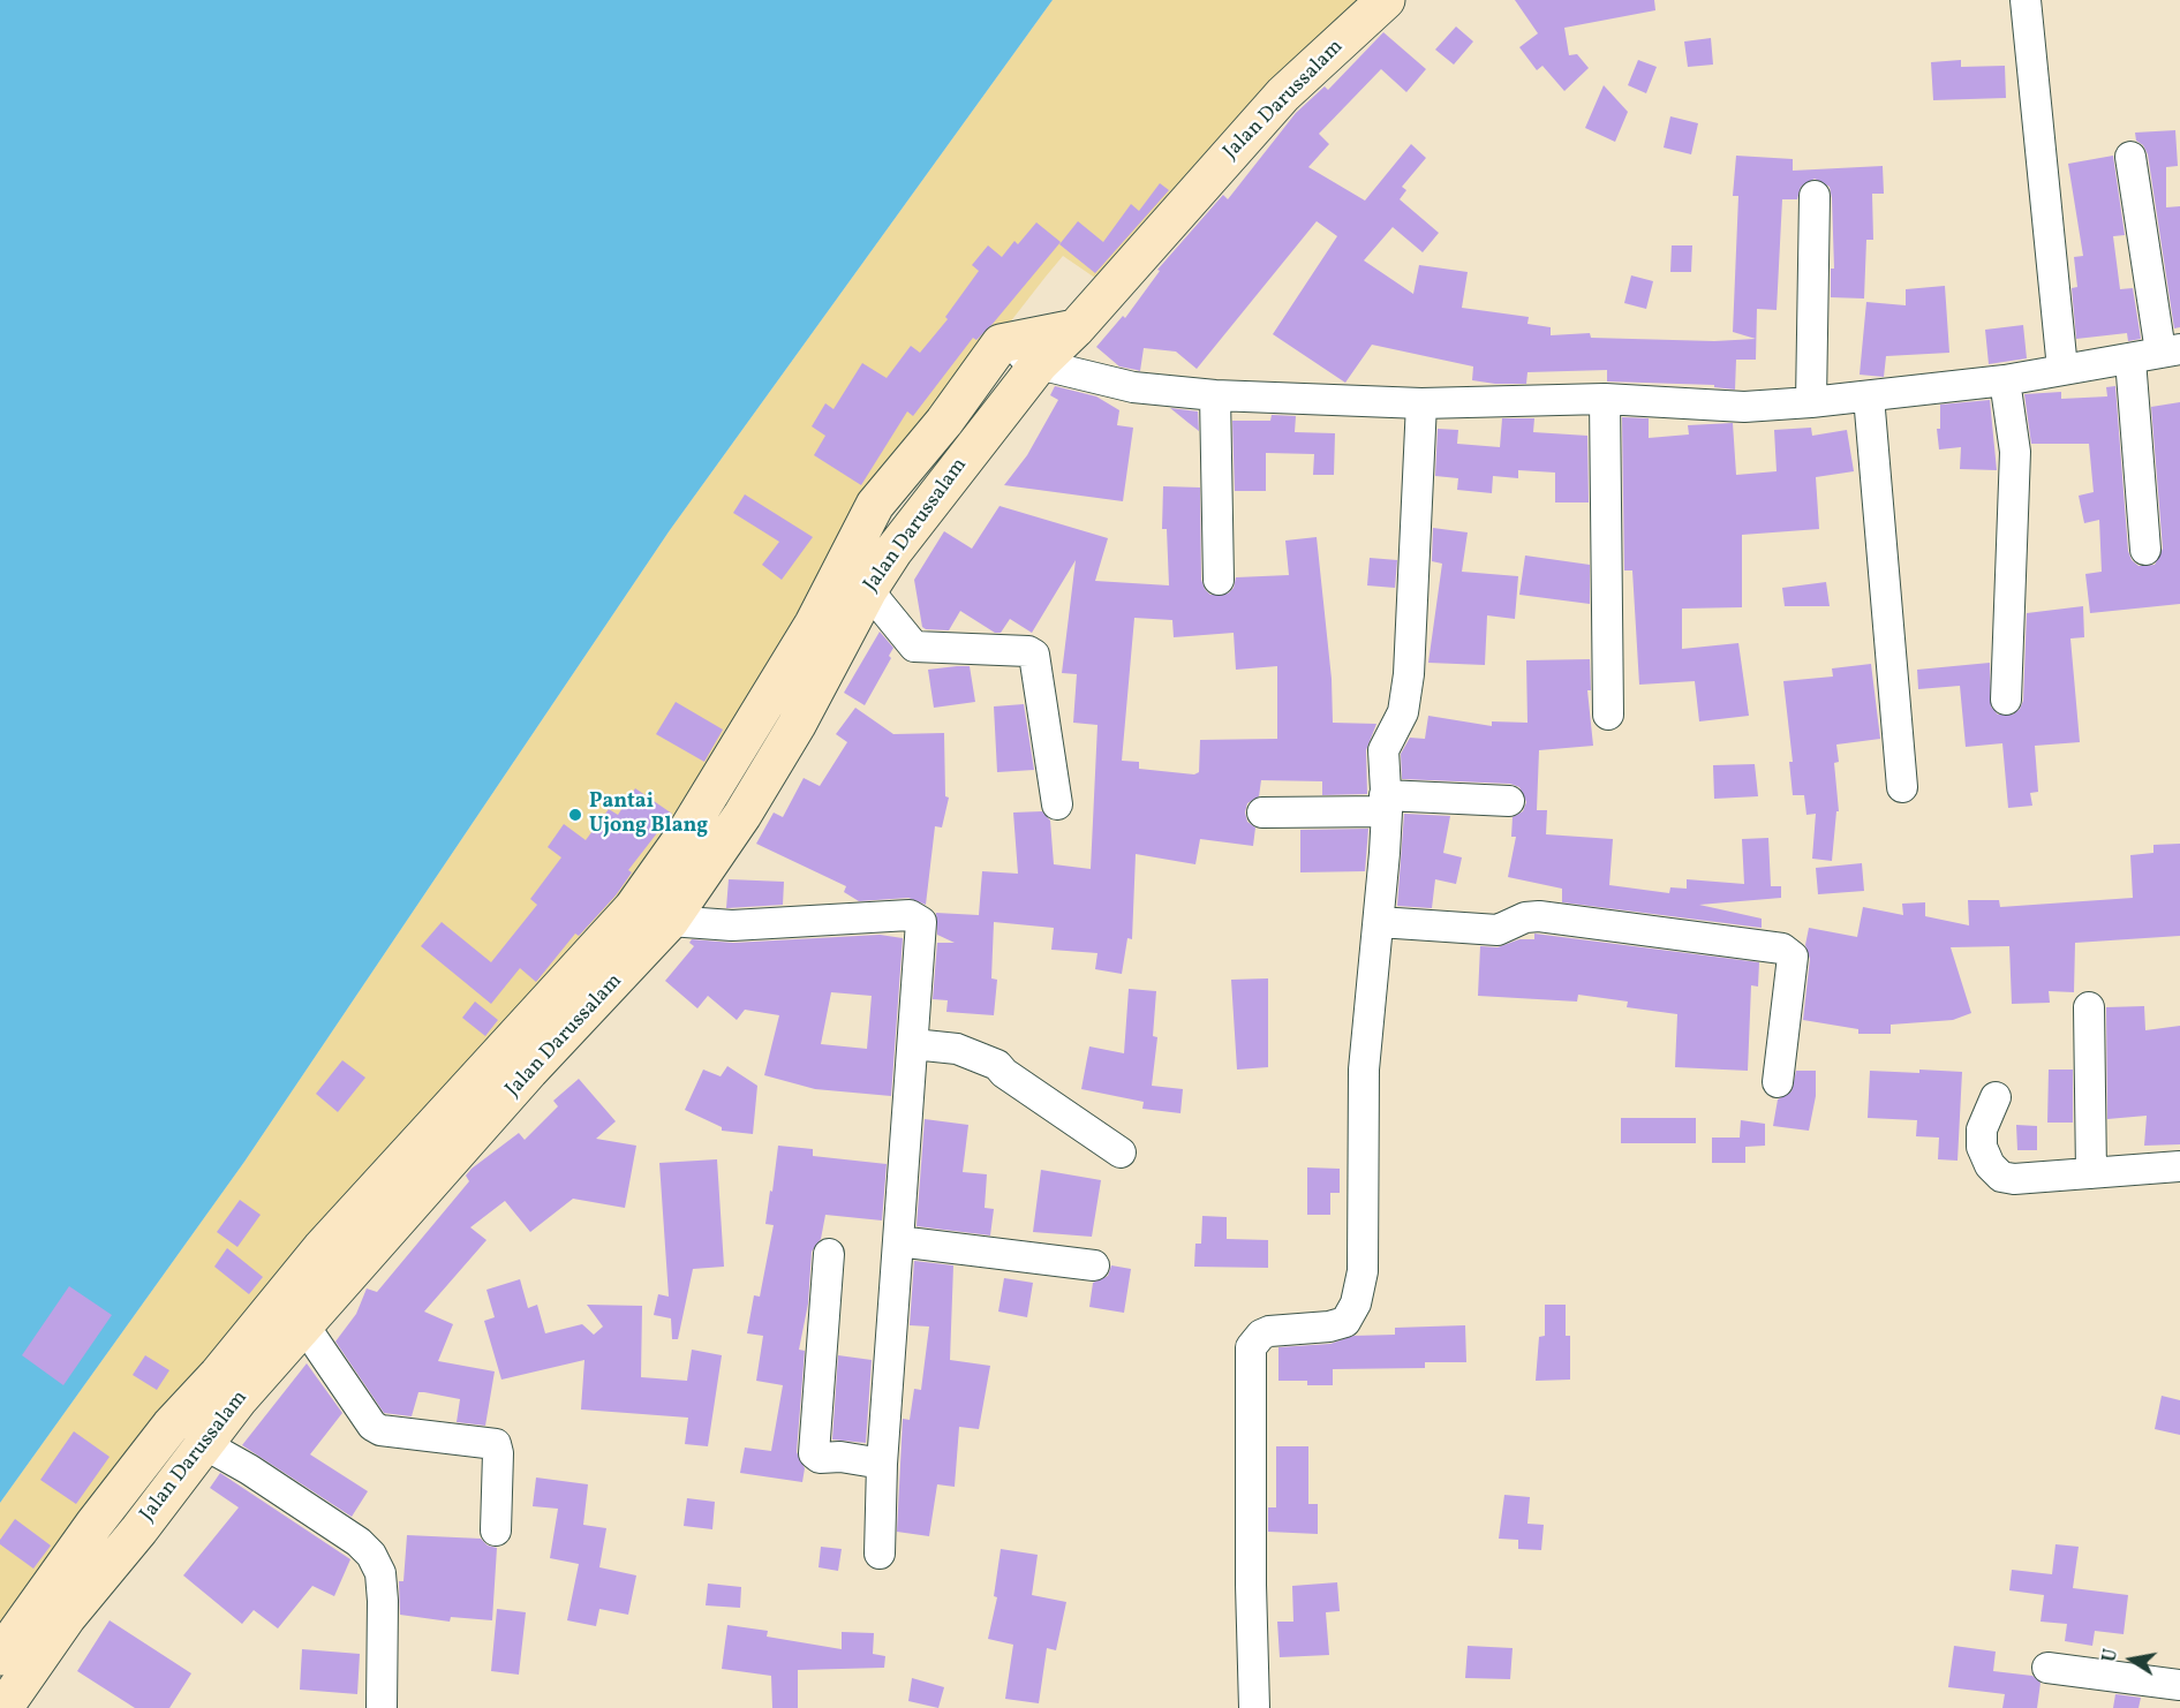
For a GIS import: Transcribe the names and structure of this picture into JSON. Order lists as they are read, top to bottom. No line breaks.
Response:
{"streets":{"street":["Jalan Darussalam"]},"places":["Pantai Ujong Blang"],"north":"left"}
